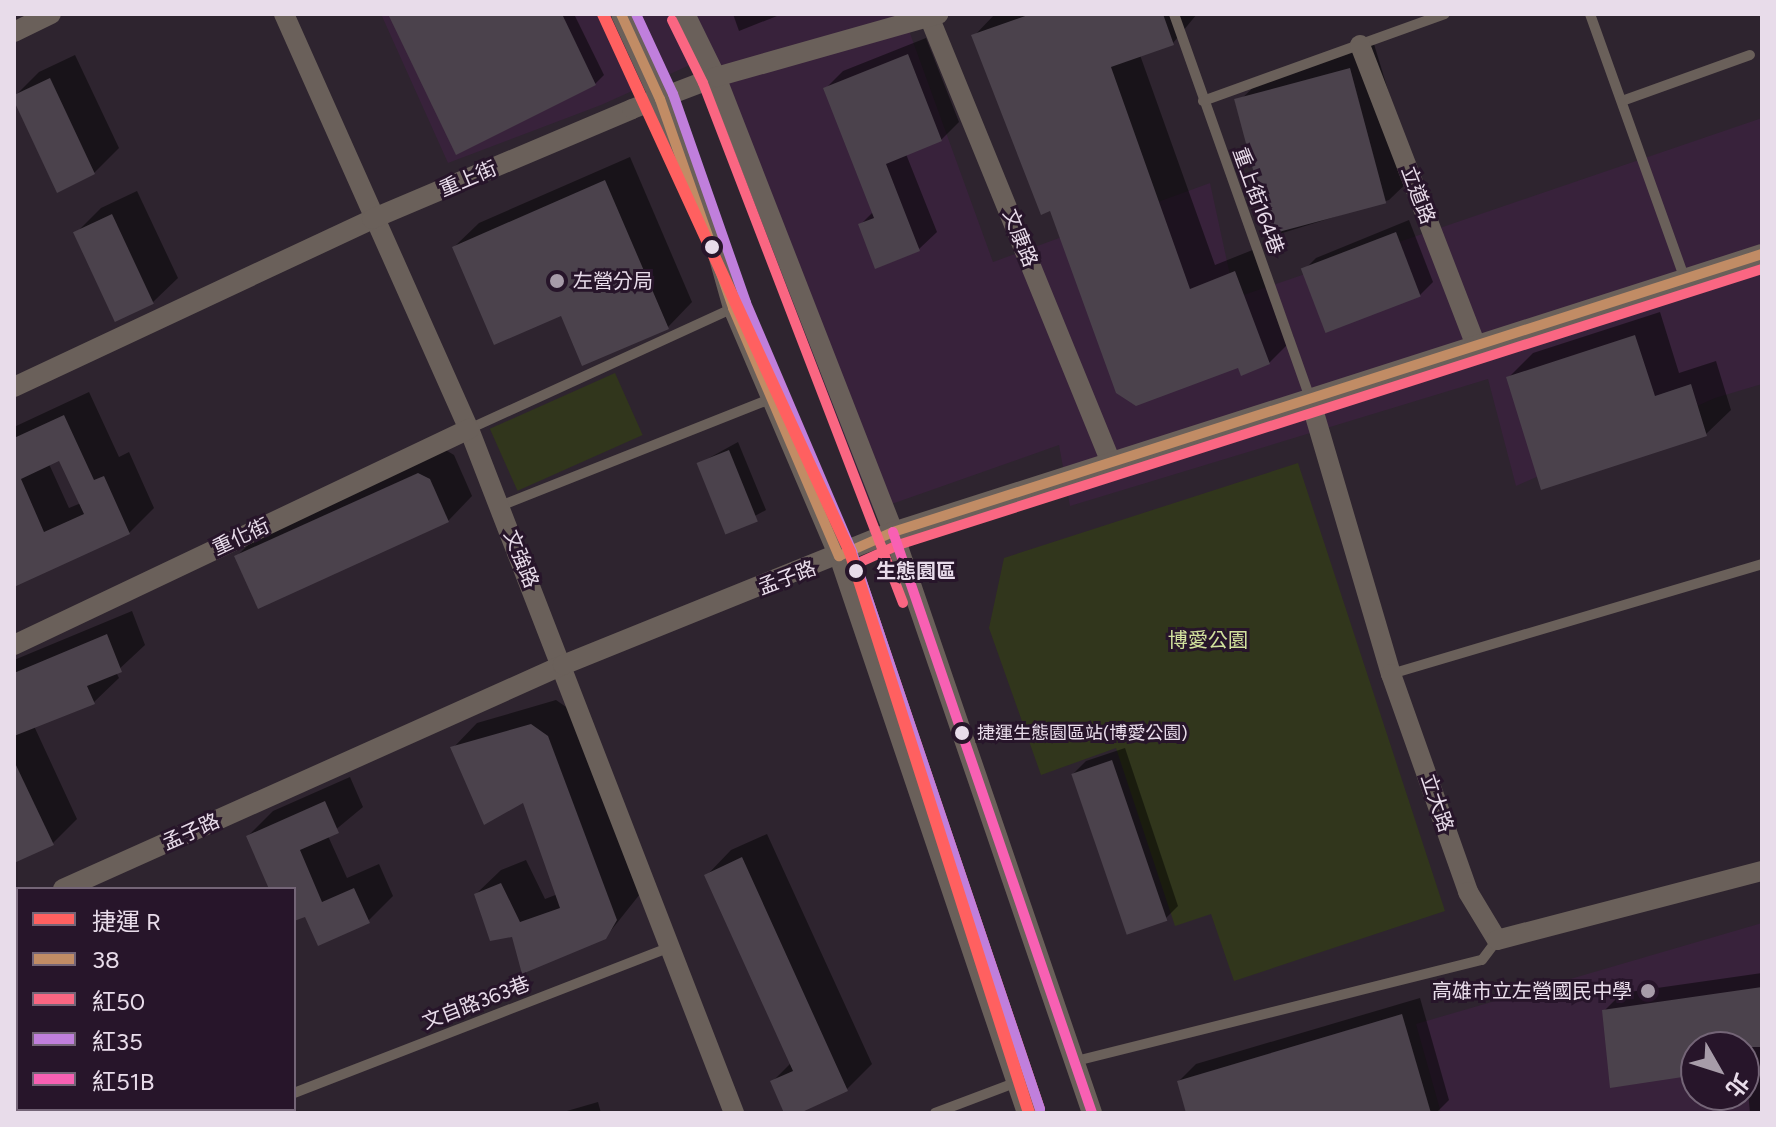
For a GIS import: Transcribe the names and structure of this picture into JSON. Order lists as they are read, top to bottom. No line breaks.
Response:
{"streets":{"street":["重上街","立道路","文康路","重化街","文強路","孟子路","立大路"],"lane":["重上街164巷","文自路363巷"]},"crossings":[["重上街","文康路"],["重上街","文強路"],["立道路","孟子路"],["重上街164巷","孟子路"],["重上街164巷","立大路"],["文康路","孟子路"],["重化街","文強路"],["文強路","孟子路"],["文強路","文自路363巷"],["孟子路","立大路"]],"parks":["博愛公園"],"places":["左營分局","生態園區","捷運生態園區站(博愛公園)","高雄市立左營國民中學"],"lines":["metro line R","transit line 38","transit line 紅35","transit line 紅50","transit line 紅51B"],"legend":["捷運 R","38","紅50","紅35","紅51B"],"north":"bottom right"}
